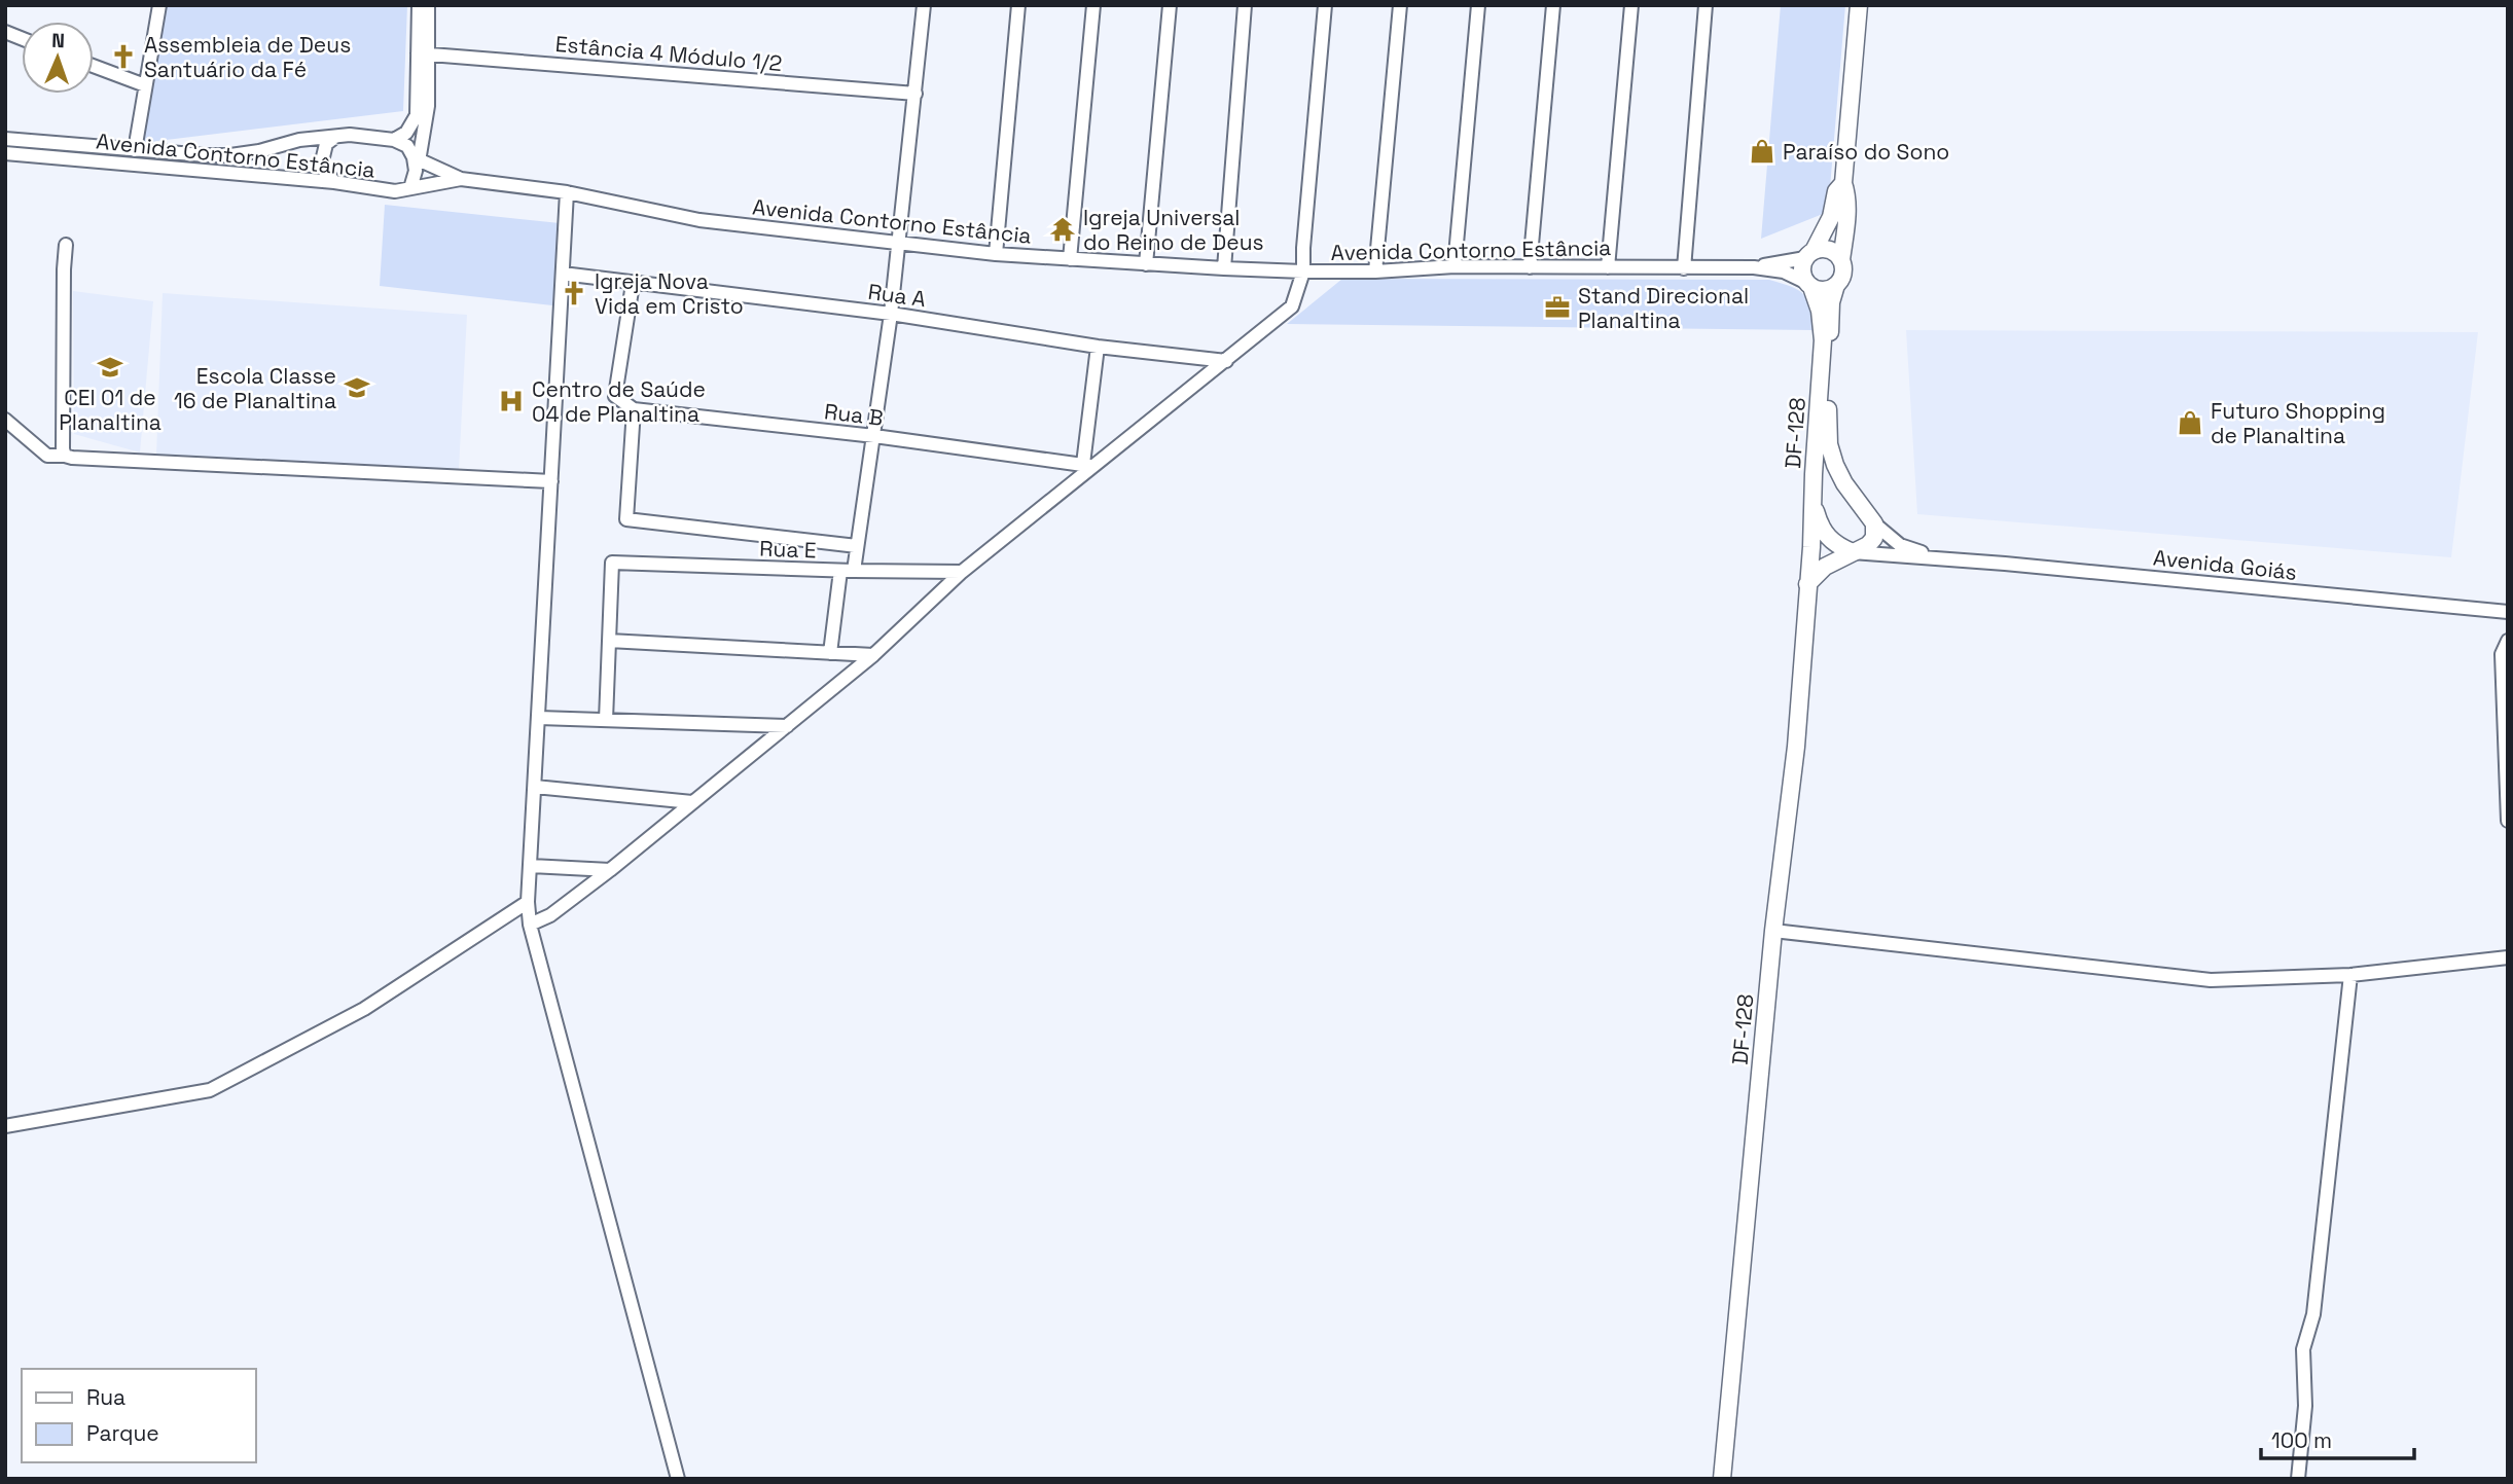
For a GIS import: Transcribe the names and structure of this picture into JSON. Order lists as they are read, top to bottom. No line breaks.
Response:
{"streets":{"main road":["DF-128"],"street":["Estância 4 Módulo 1/2","Avenida Contorno Estância","Rua A","Rua B","Rua E","Avenida Goiás"]},"crossings":[["Avenida Contorno Estância","DF-128"],["Rua A","Rua B"],["DF-128","Avenida Goiás"]],"places":{"church":["Assembleia de Deus Santuário da Fé","Igreja Nova Vida em Cristo"],"shop":["Paraíso do Sono","Futuro Shopping de Planaltina"],"temple":["Igreja Universal do Reino de Deus"],"office":["Stand Direcional Planaltina"],"school or university":["CEI 01 de Planaltina","Escola Classe 16 de Planaltina"],"hospital":["Centro de Saúde 04 de Planaltina"]},"legend":["Rua","Parque"],"scale_bar":"100 m","north":"top"}
